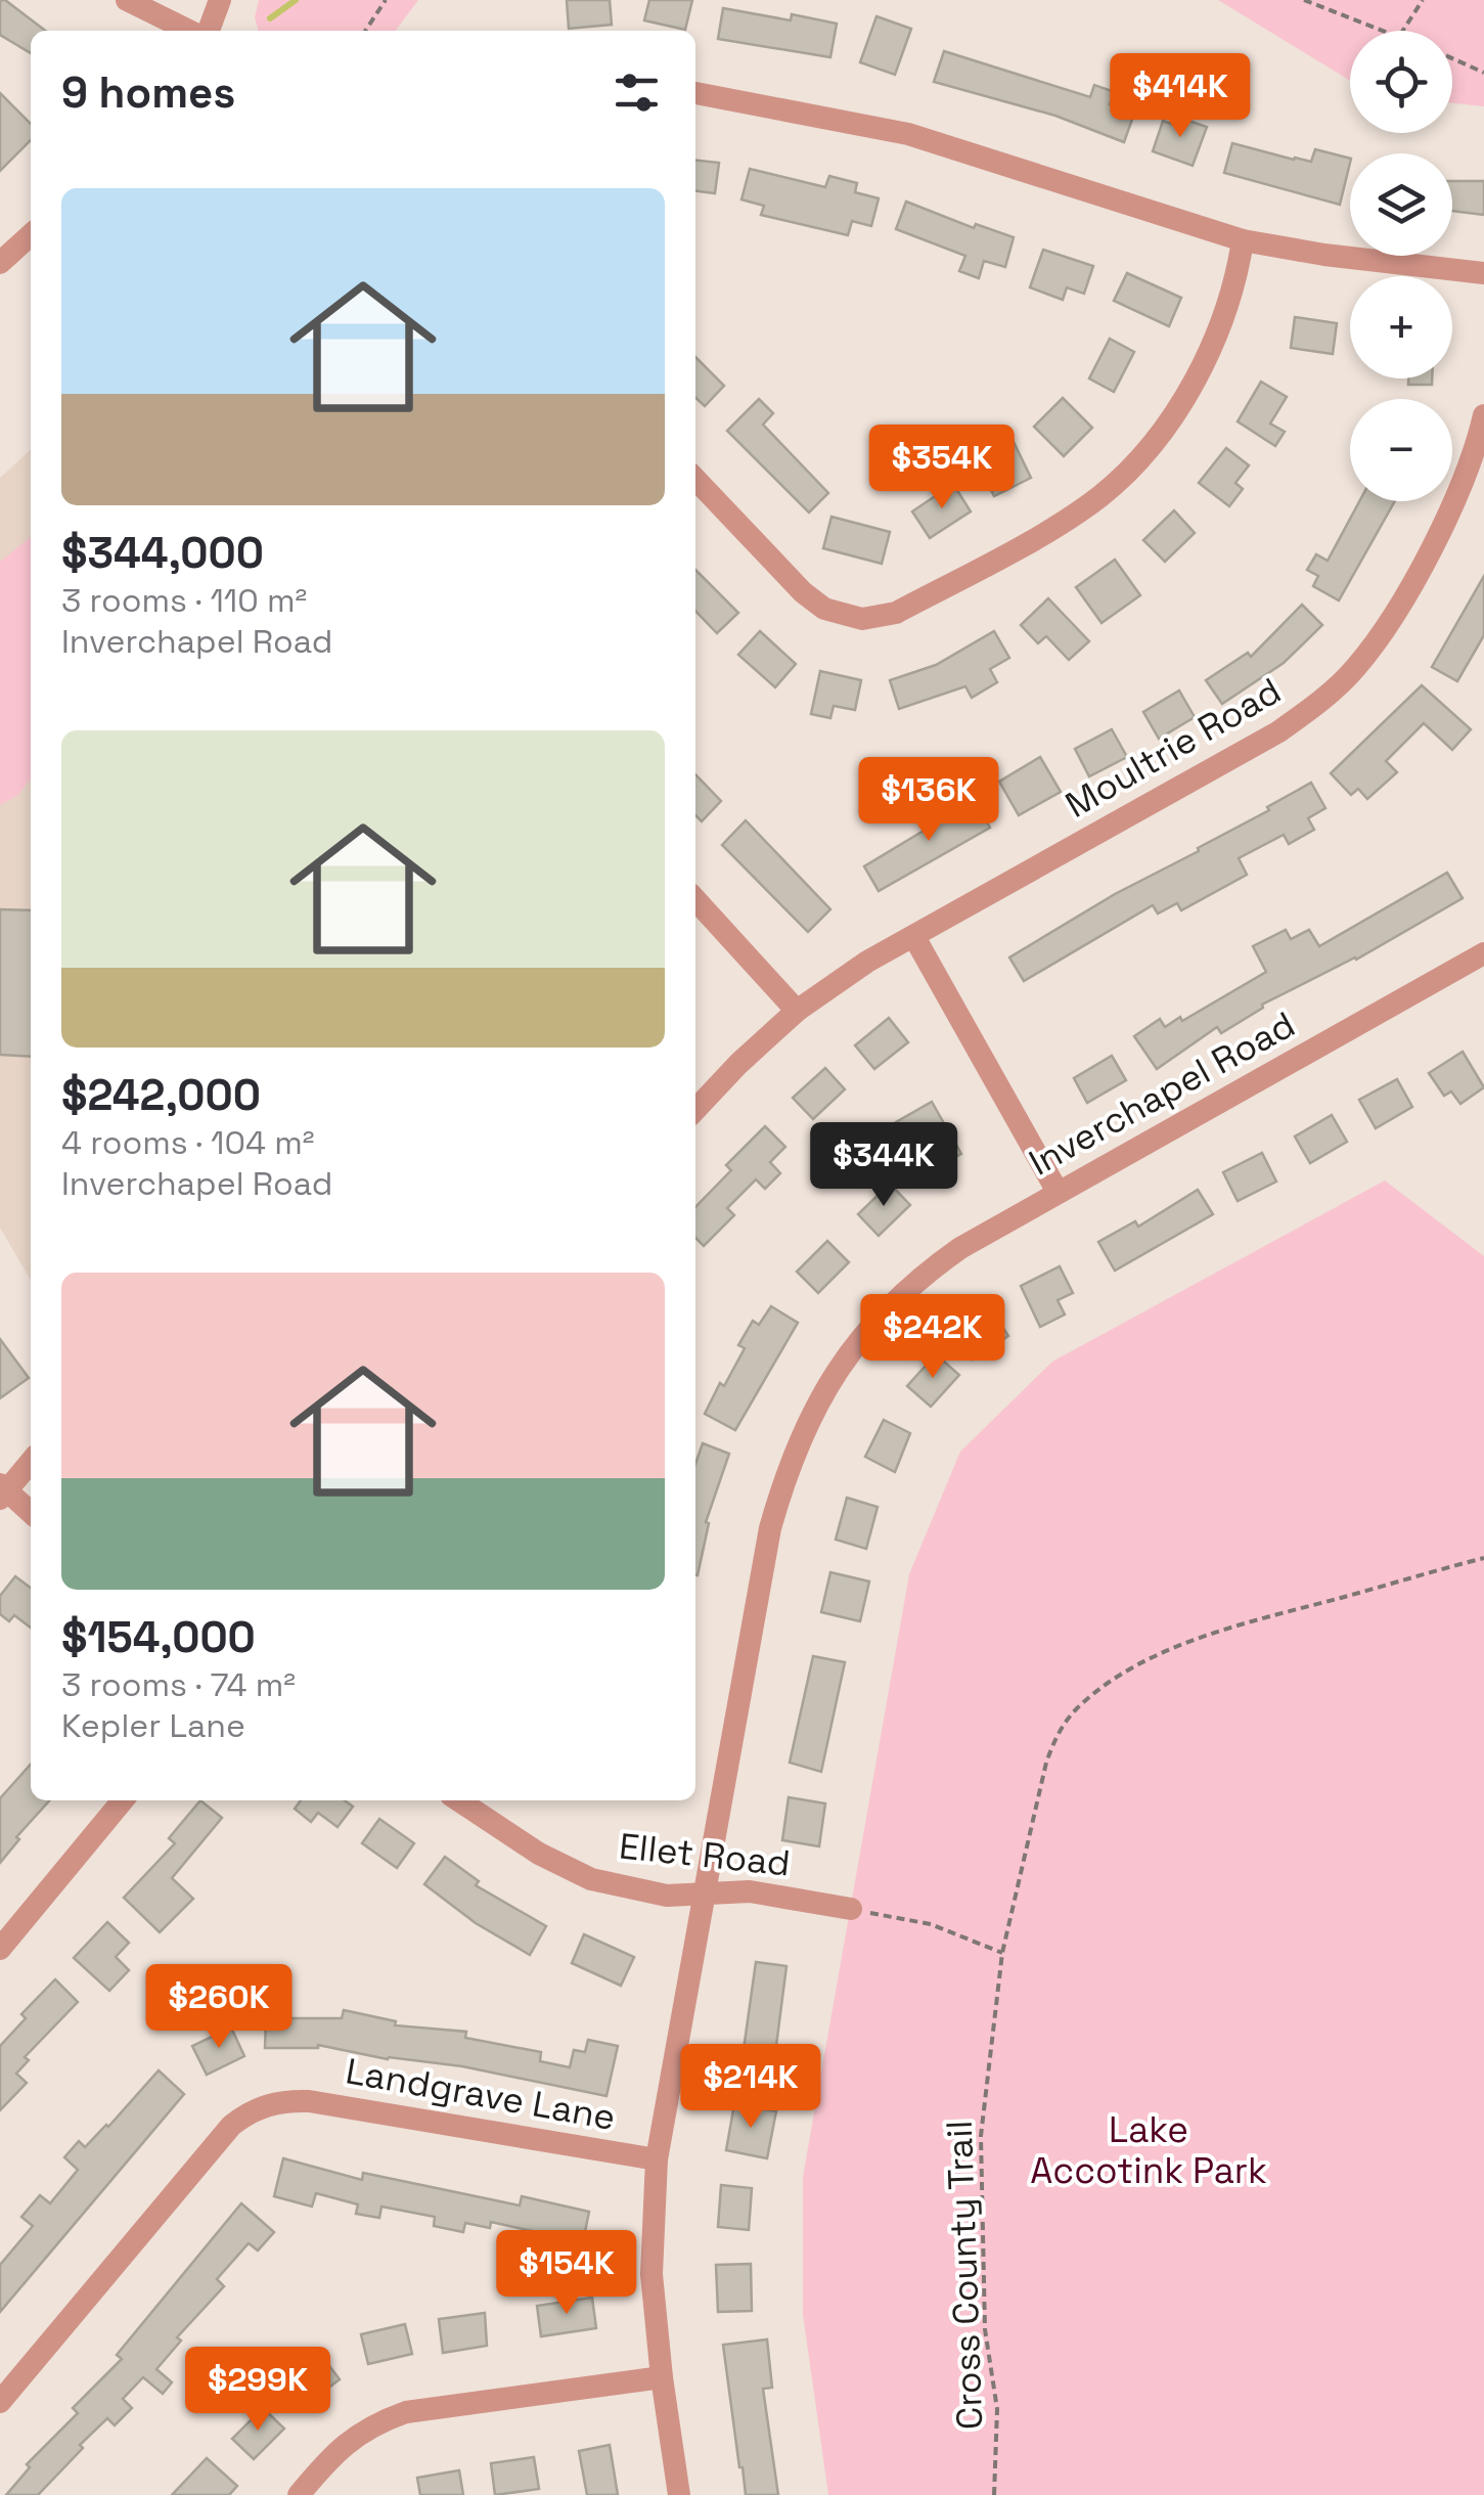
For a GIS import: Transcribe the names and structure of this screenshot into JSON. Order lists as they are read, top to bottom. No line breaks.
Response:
{"streets":{"street":["Moultrie Road","Inverchapel Road","Ellet Road","Landgrave Lane"],"path":["Cross County Trail"]},"crossings":[["Inverchapel Road","Ellet Road"],["Inverchapel Road","Landgrave Lane"]],"parks":["Lake Accotink Park"],"page":{"map_buttons":["+","−"],"heading":"9 homes","price":["$414K","$354K","$136K","$344K","$242K","$260K","$214K","$154K","$299K"],"list":[{"name":"$344,000","note":"3 rooms · 110 m² · Inverchapel Road"},{"name":"$242,000","note":"4 rooms · 104 m² · Inverchapel Road"},{"name":"$154,000","note":"3 rooms · 74 m² · Kepler Lane"}]}}
